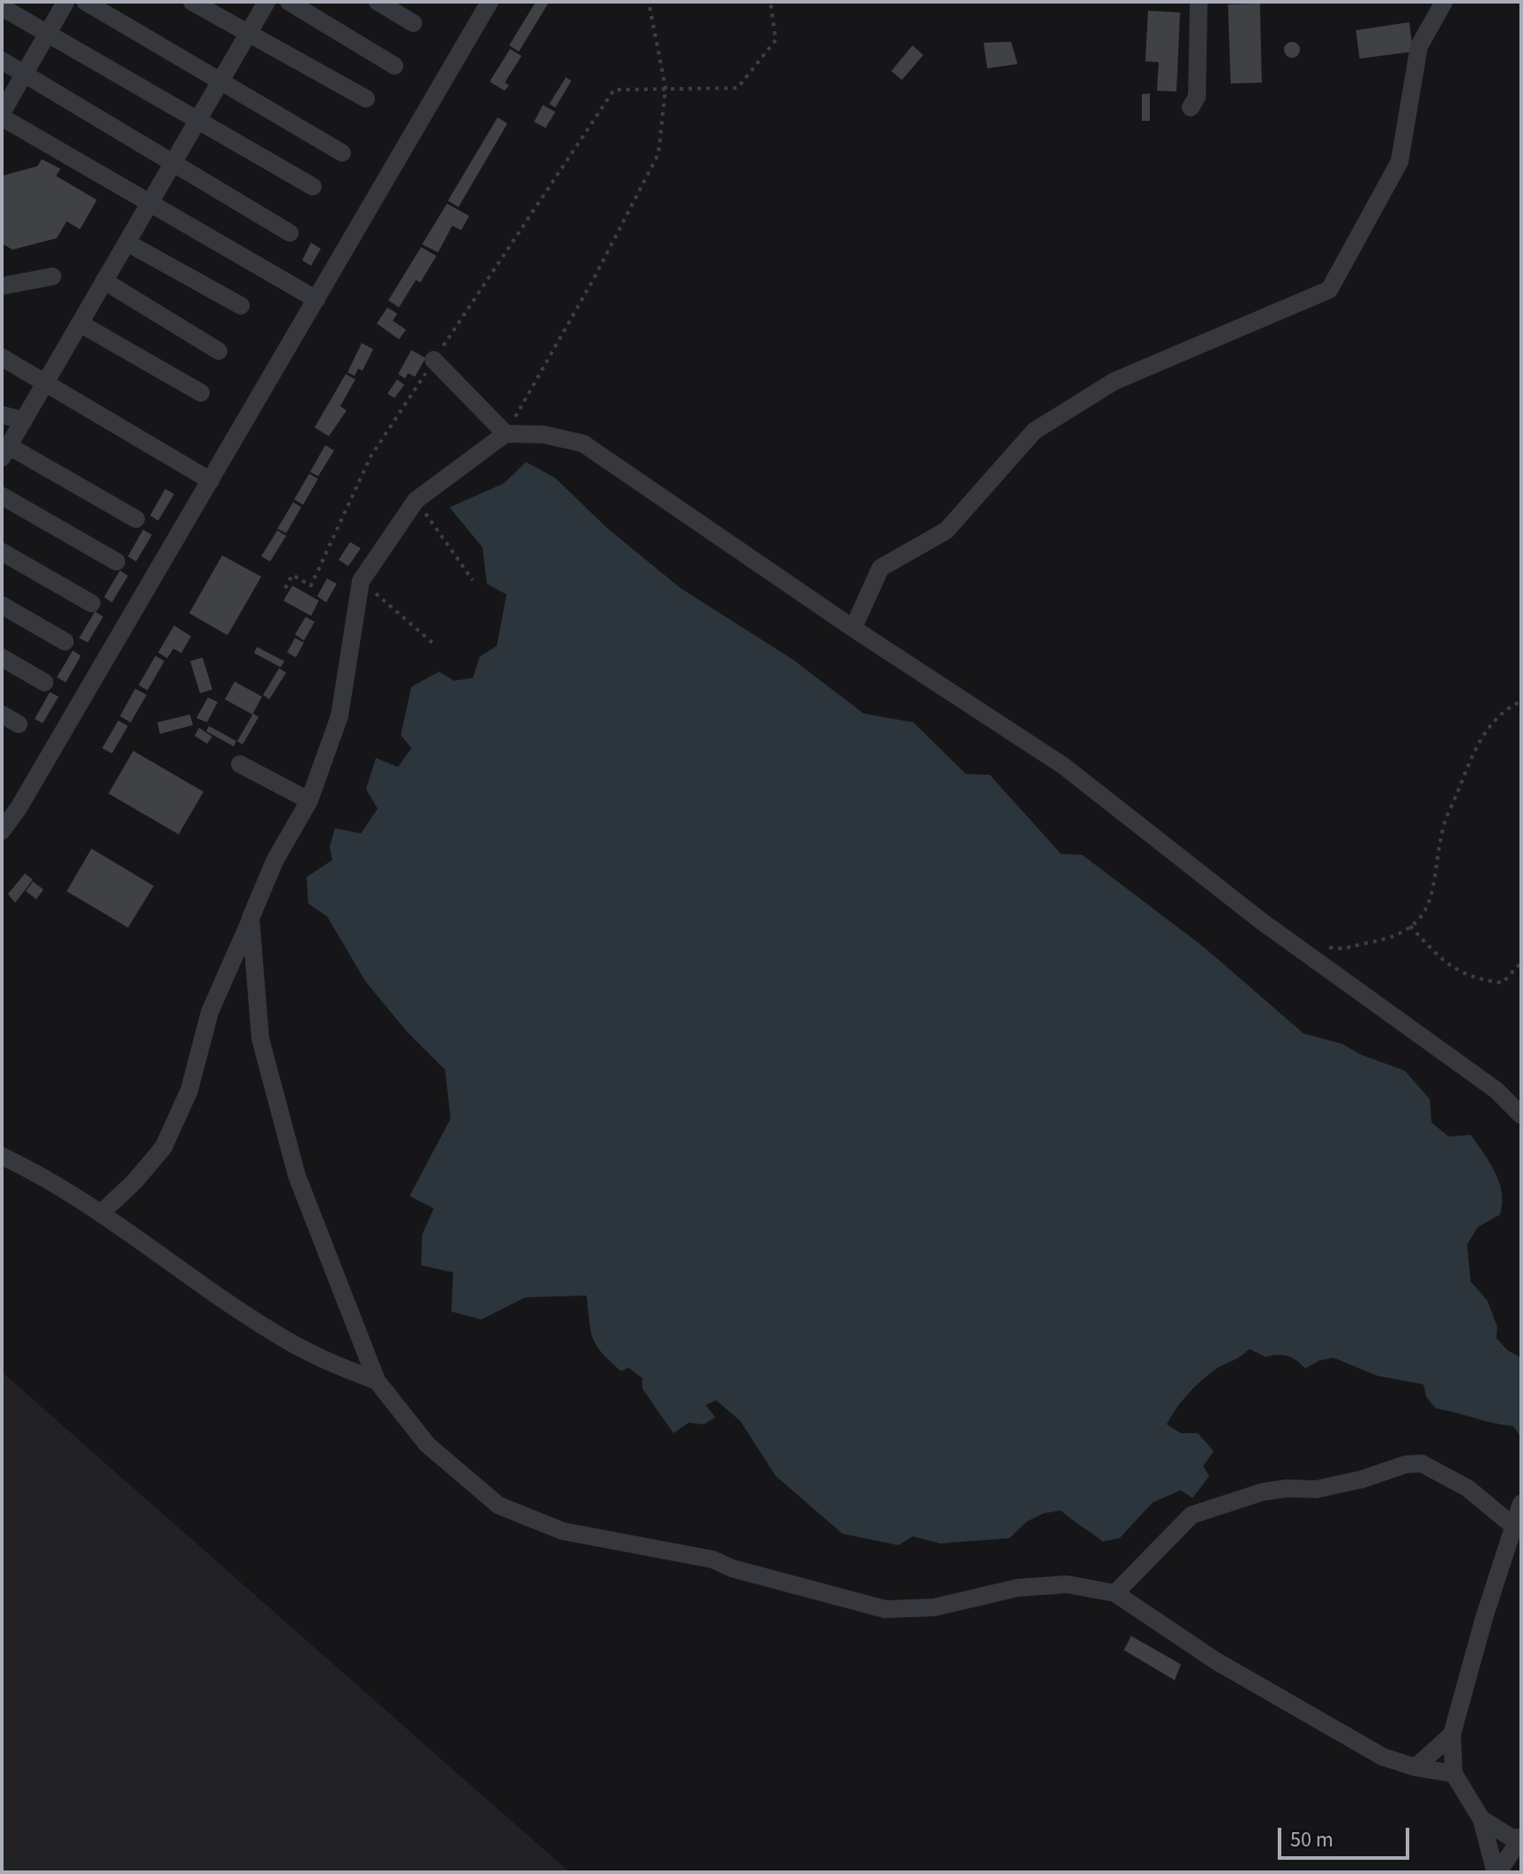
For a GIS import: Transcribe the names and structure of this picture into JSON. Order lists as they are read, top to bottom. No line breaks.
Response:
{"scale_bar":"50 m"}
